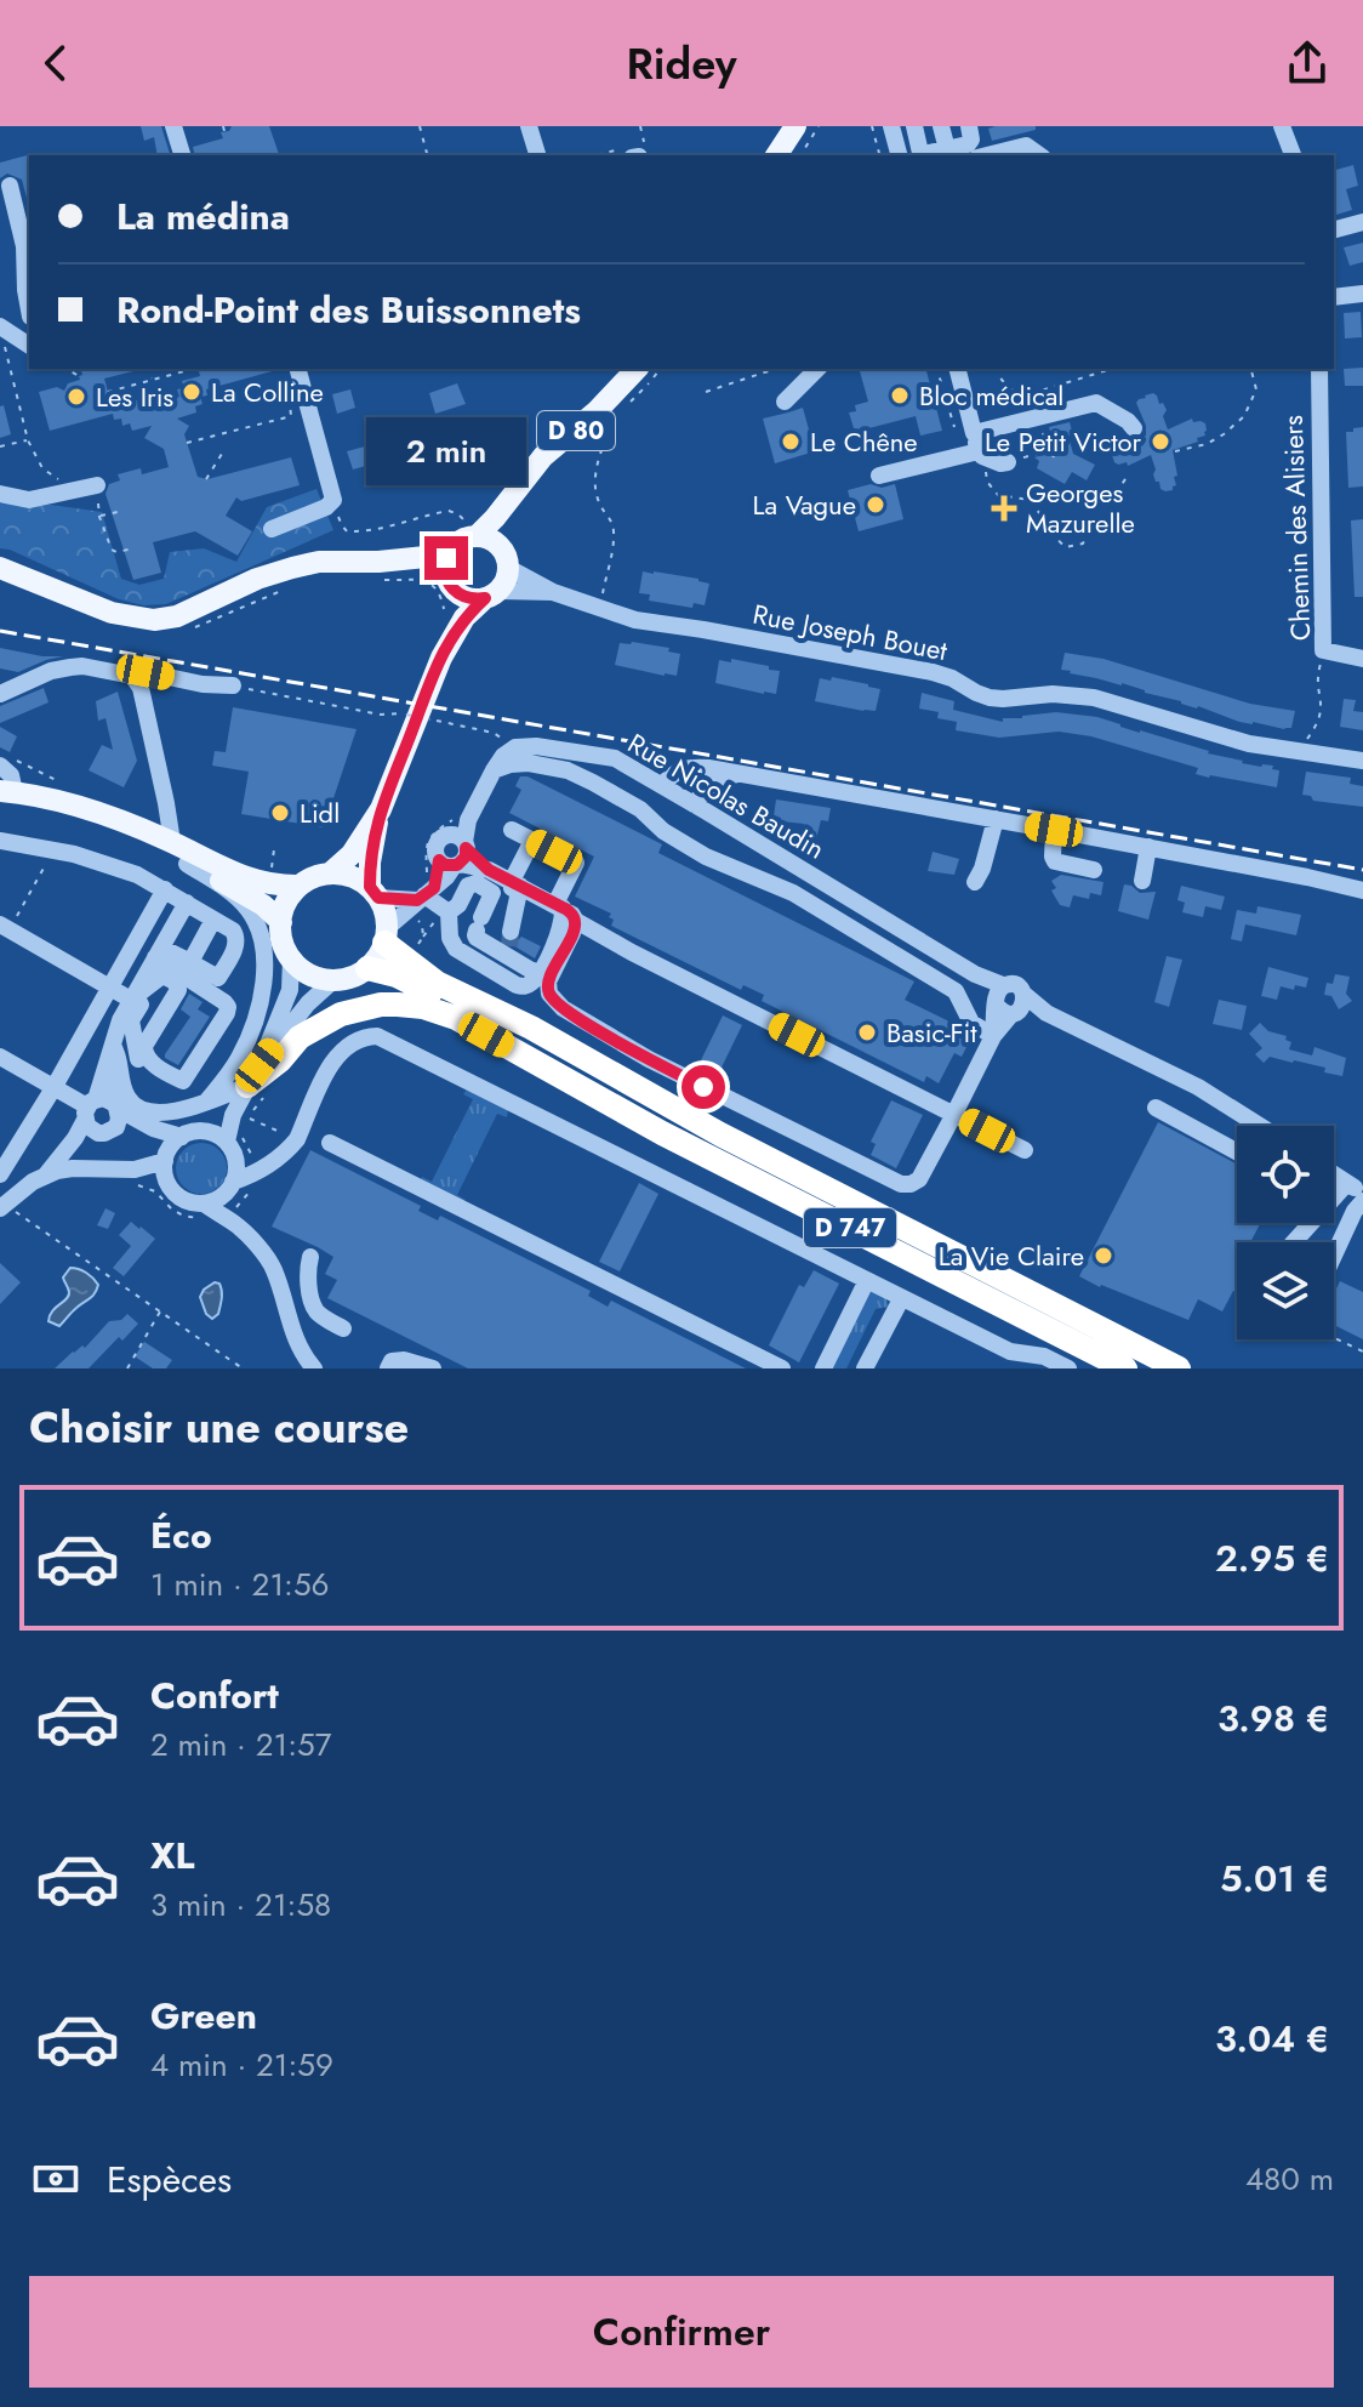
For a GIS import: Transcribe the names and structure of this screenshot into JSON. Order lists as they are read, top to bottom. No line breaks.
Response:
{"streets":{"highway":["D 747"],"main road":["D 80"],"street":["Chemin des Alisiers","Rue Joseph Bouet","Rue Nicolas Baudin"]},"crossings":[["D 80","Rue Joseph Bouet"]],"places":{"other":["La Colline","Bloc médical","Les Iris","Le Chêne","Le Petit Victor","La Vague","Lidl","Basic-Fit","La Vie Claire"],"health":["Georges Mazurelle"]},"page":{"header":"Ridey","banner":["La médina","Rond-Point des Buissonnets"],"bubble":"2 min","heading":"Choisir une course","list":[{"name":"Éco","note":"1 min · 21:56","value":"2.95 €"},{"name":"Confort","note":"2 min · 21:57","value":"3.98 €"},{"name":"XL","note":"3 min · 21:58","value":"5.01 €"},{"name":"Green","note":"4 min · 21:59","value":"3.04 €"}],"pay":["Espèces","480 m"],"buttons":"Confirmer"}}
